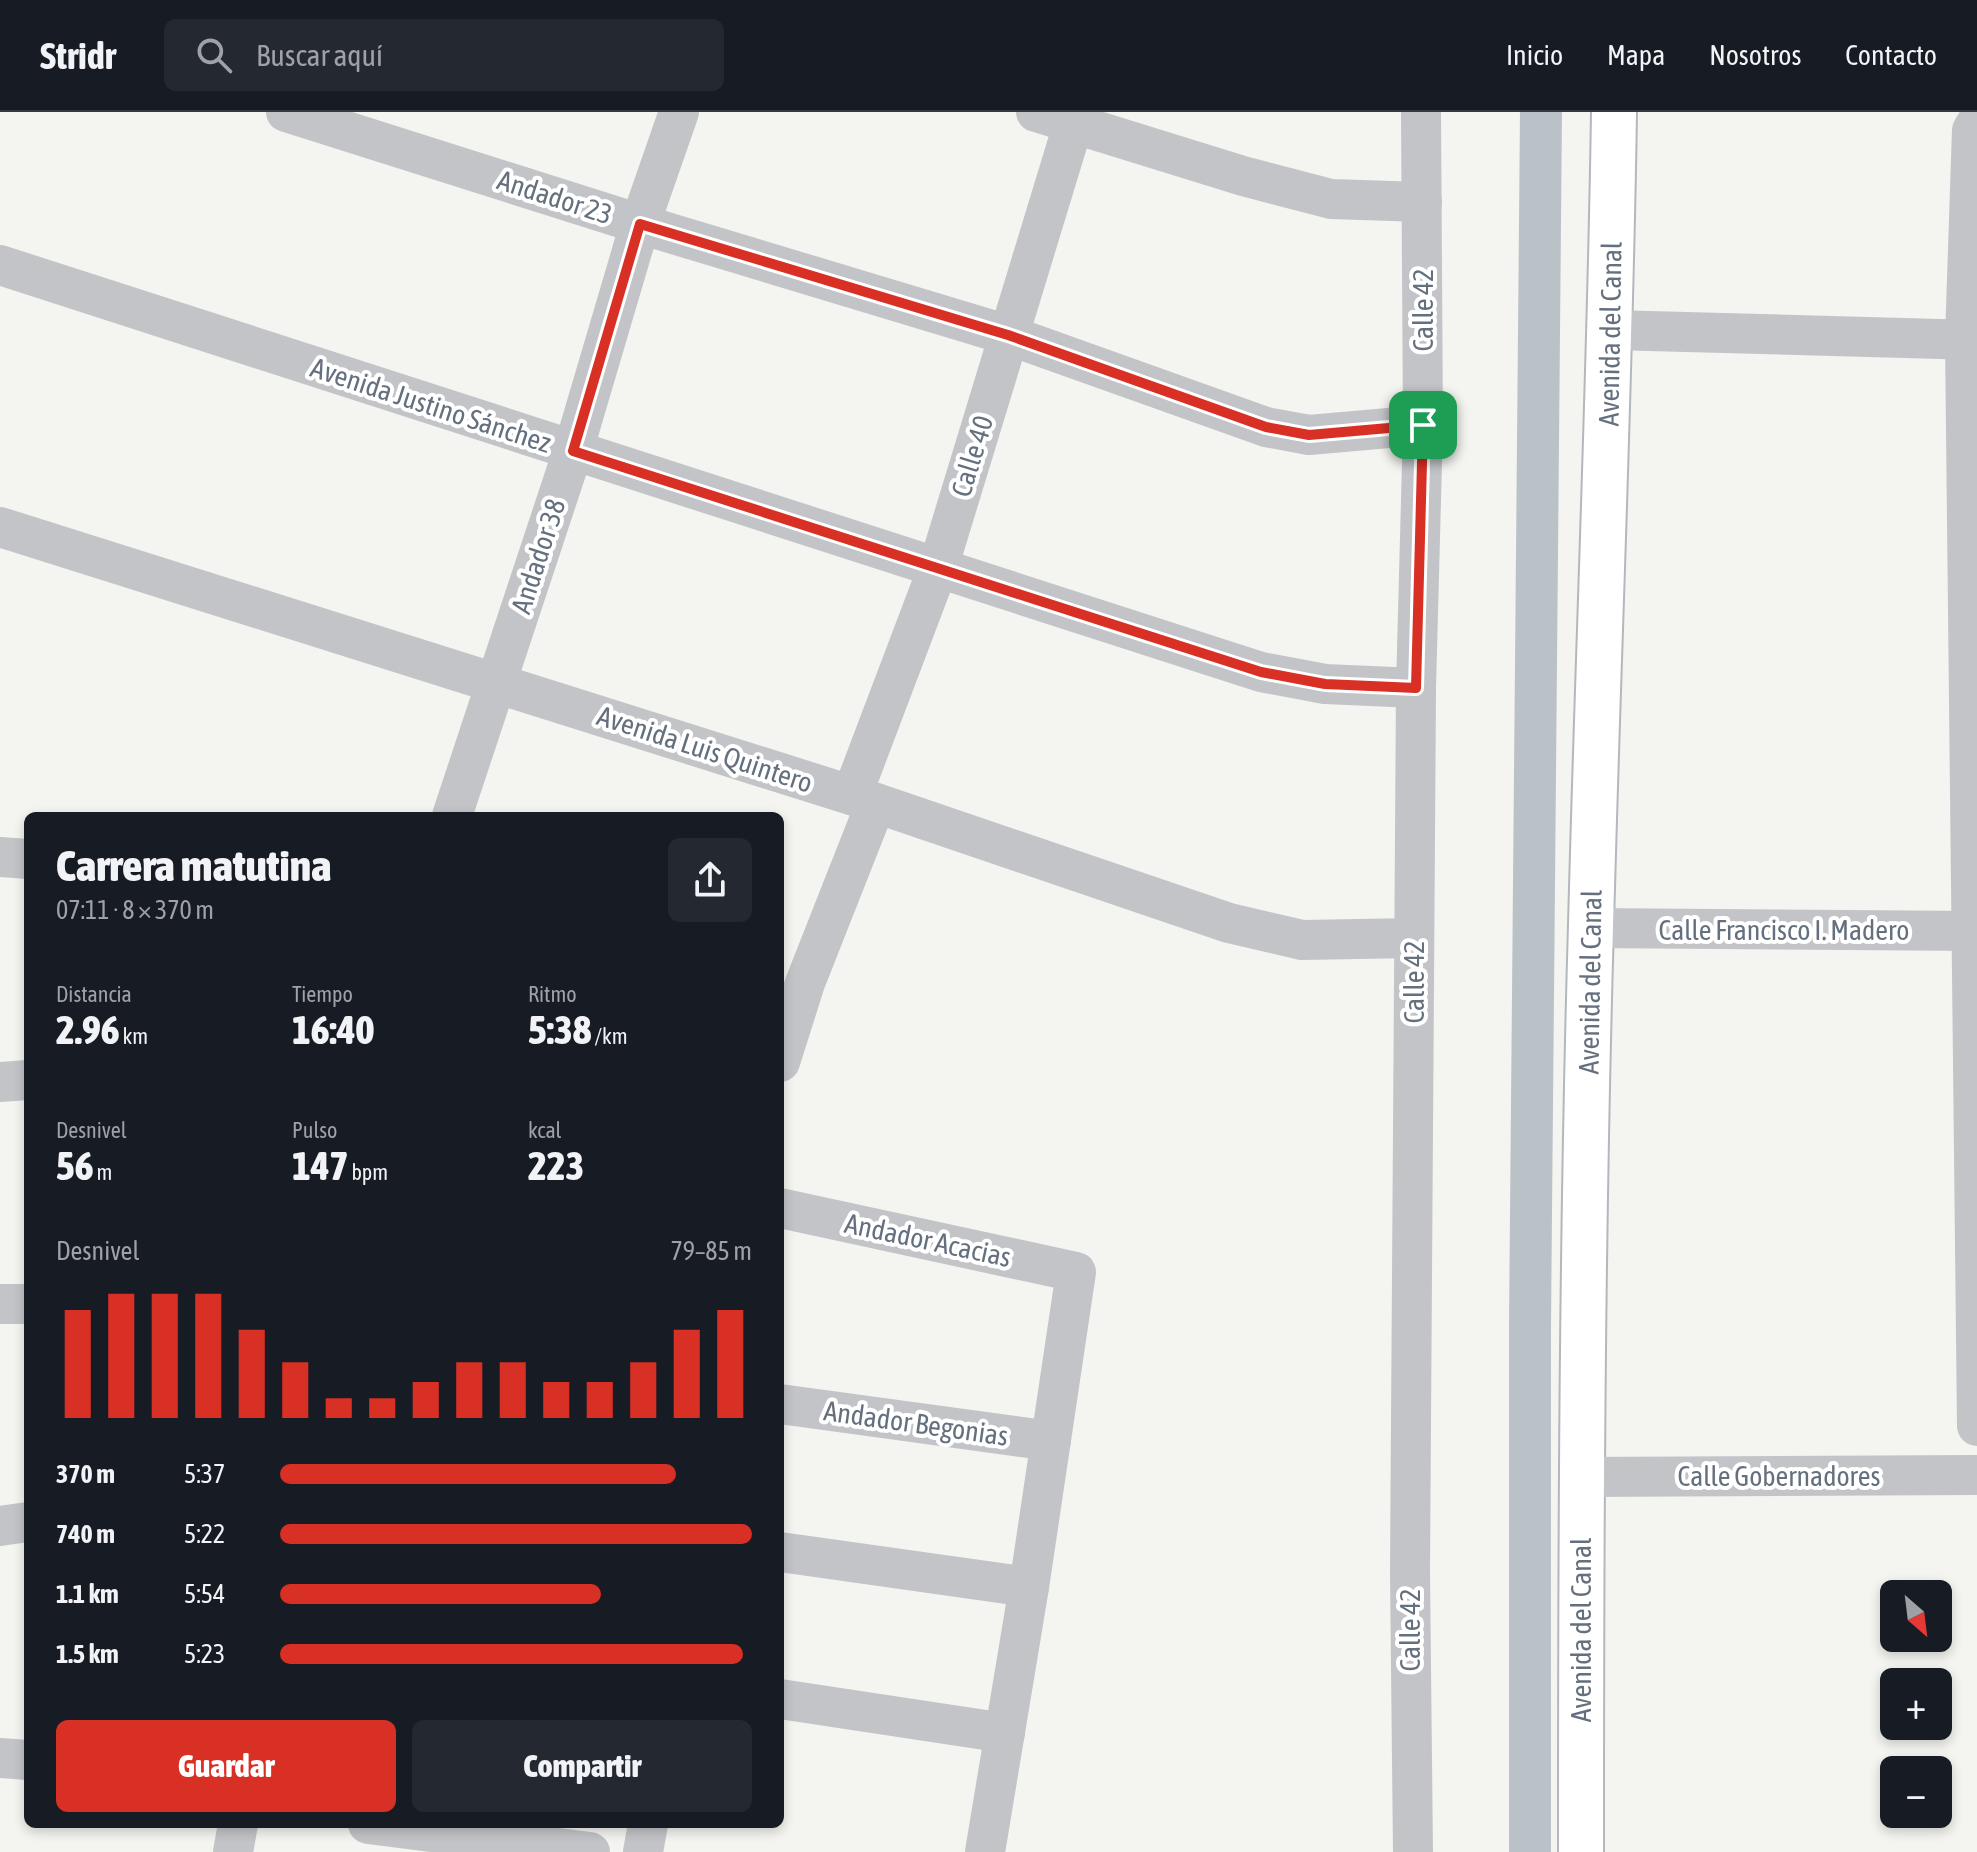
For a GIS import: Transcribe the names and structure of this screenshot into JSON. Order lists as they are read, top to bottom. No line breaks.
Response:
{"streets":{"street":["Andador 23","Calle 42","Avenida del Canal","Avenida Justino Sánchez","Calle 40","Andador 38","Avenida Luis Quintero","Calle Francisco I. Madero","Andador Acacias","Andador Begonias","Calle Gobernadores"]},"crossings":[["Andador 23","Calle 42"],["Andador 23","Calle 40"],["Andador 23","Andador 38"],["Calle 42","Avenida Justino Sánchez"],["Calle 42","Avenida Luis Quintero"],["Avenida del Canal","Calle Francisco I. Madero"],["Avenida del Canal","Calle Gobernadores"],["Avenida Justino Sánchez","Calle 40"],["Avenida Justino Sánchez","Andador 38"],["Calle 40","Avenida Luis Quintero"],["Andador 38","Avenida Luis Quintero"],["Andador Acacias","Andador Begonias"]],"north":"bottom right","page":{"header":"Stridr","search":"Buscar aquí","nav":["Inicio","Mapa","Nosotros","Contacto"],"heading":["Carrera matutina","07:11 · 8 × 370 m"],"stats":[["Distancia","2.96 km"],["Tiempo","16:40"],["Ritmo","5:38 /km"],["Desnivel","56 m"],["Pulso","147 bpm"],["kcal","223"]],"chart":["Desnivel","79–85 m"],"list":[{"name":"370 m","note":"5:37"},{"name":"740 m","note":"5:22"},{"name":"1.1 km","note":"5:54"},{"name":"1.5 km","note":"5:23"}],"map_buttons":["+","−"],"buttons":["Guardar","Compartir"]}}
